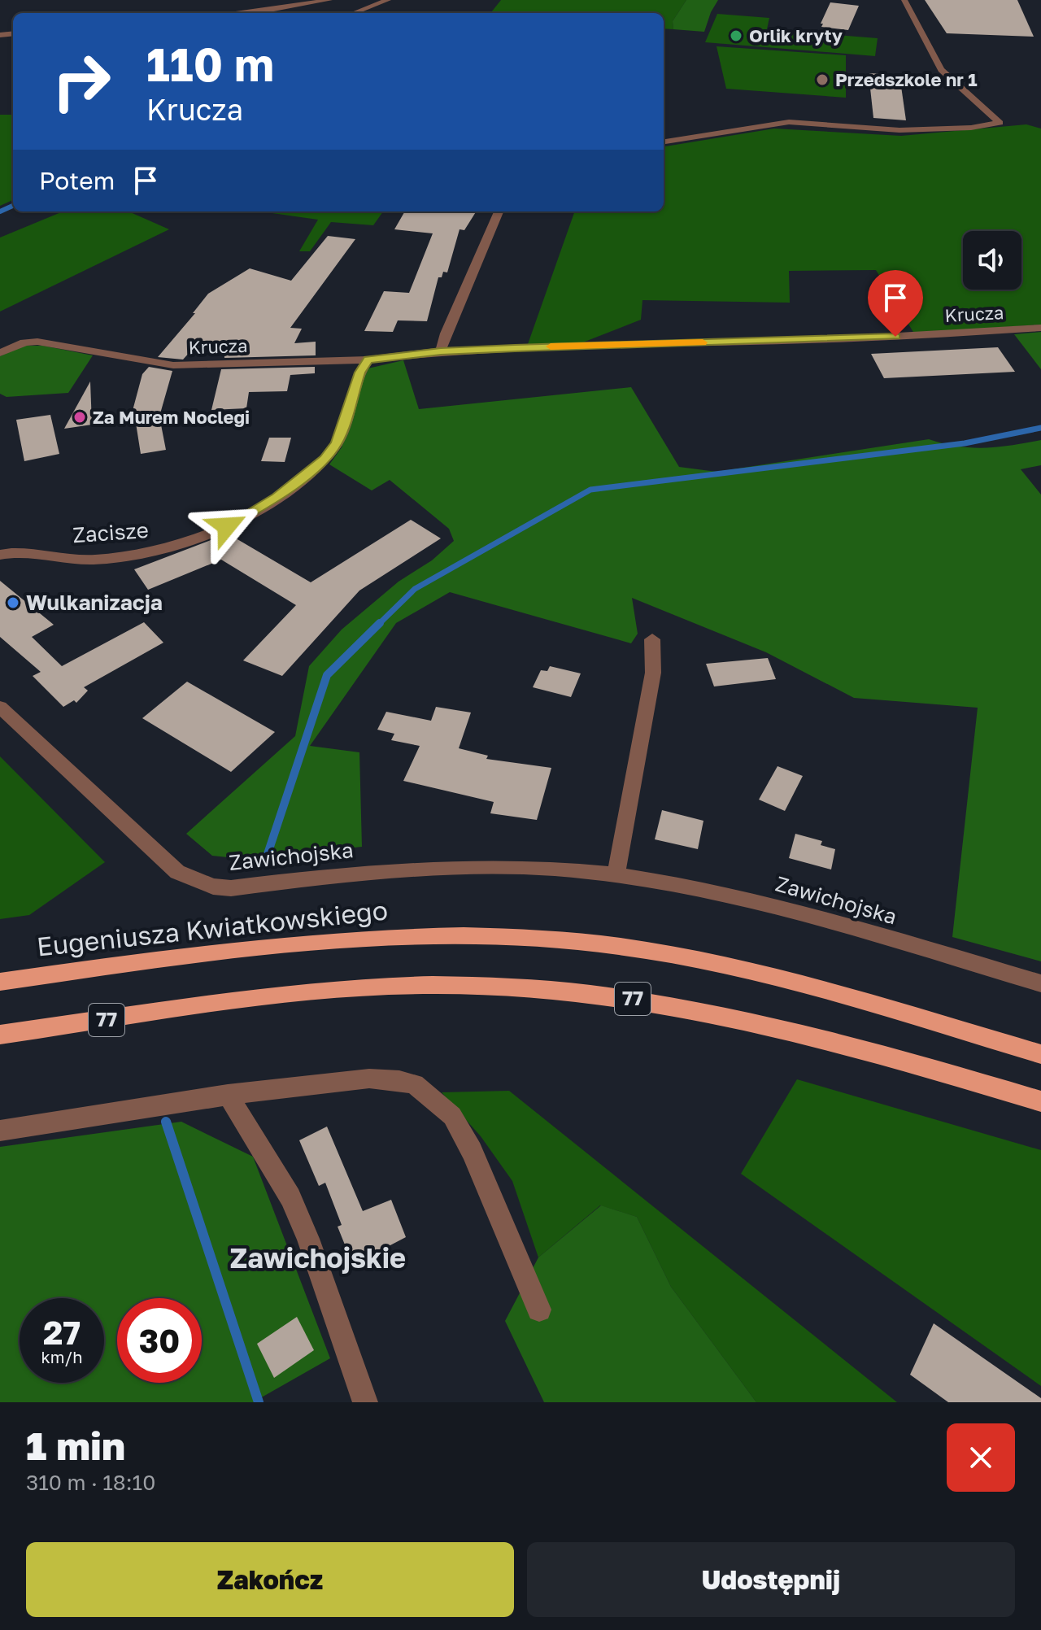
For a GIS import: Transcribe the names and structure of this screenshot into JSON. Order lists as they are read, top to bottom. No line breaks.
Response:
{"streets":{"main road":["Eugeniusza Kwiatkowskiego","77"],"street":["Krucza","Zacisze","Zawichojska"]},"crossings":[["Krucza","Zacisze"]],"districts":["Zawichojskie"],"places":["Orlik kryty","Przedszkole nr 1","Za Murem Noclegi","Wulkanizacja"],"page":{"turn":["110 m","Krucza"],"then":"Potem","speed":"27 km/h","limit":"30","heading":["1 min","310 m · 18:10"],"buttons":["Zakończ","Udostępnij"]}}
